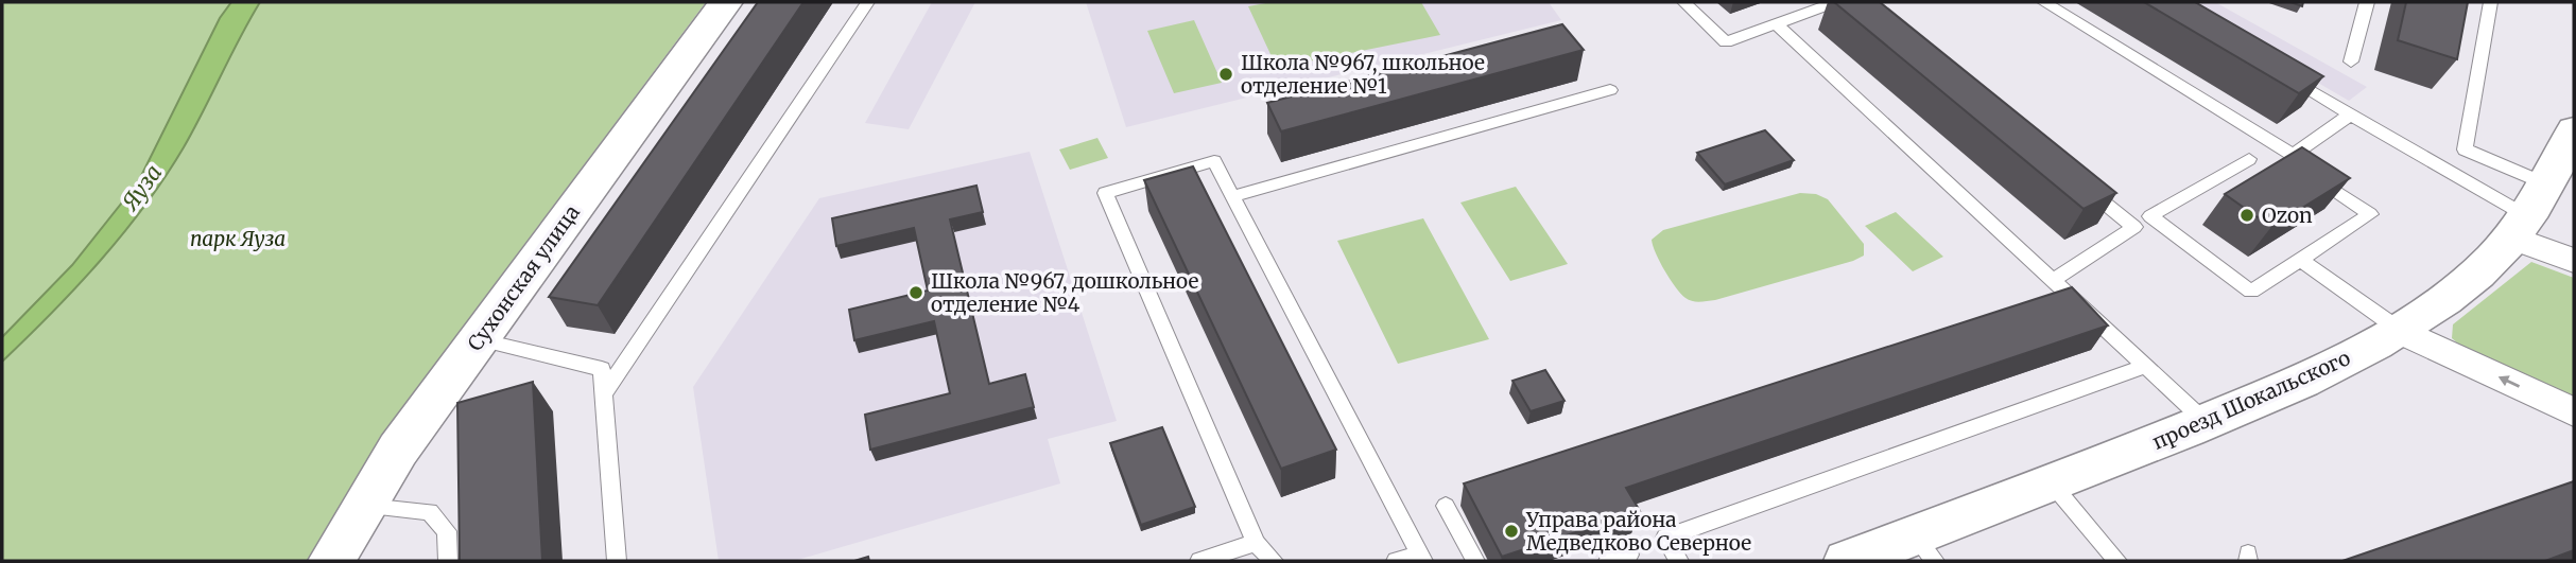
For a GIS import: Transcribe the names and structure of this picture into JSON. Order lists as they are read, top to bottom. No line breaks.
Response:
{"streets":{"street":["Сухонская улица","проезд Шокальского"]},"water":["Яуза"],"parks":["парк Яуза"],"places":["Школа №967, школьное отделение №1","Ozon","Школа №967, дошкольное отделение №4","Управа района Медведково Северное"]}
